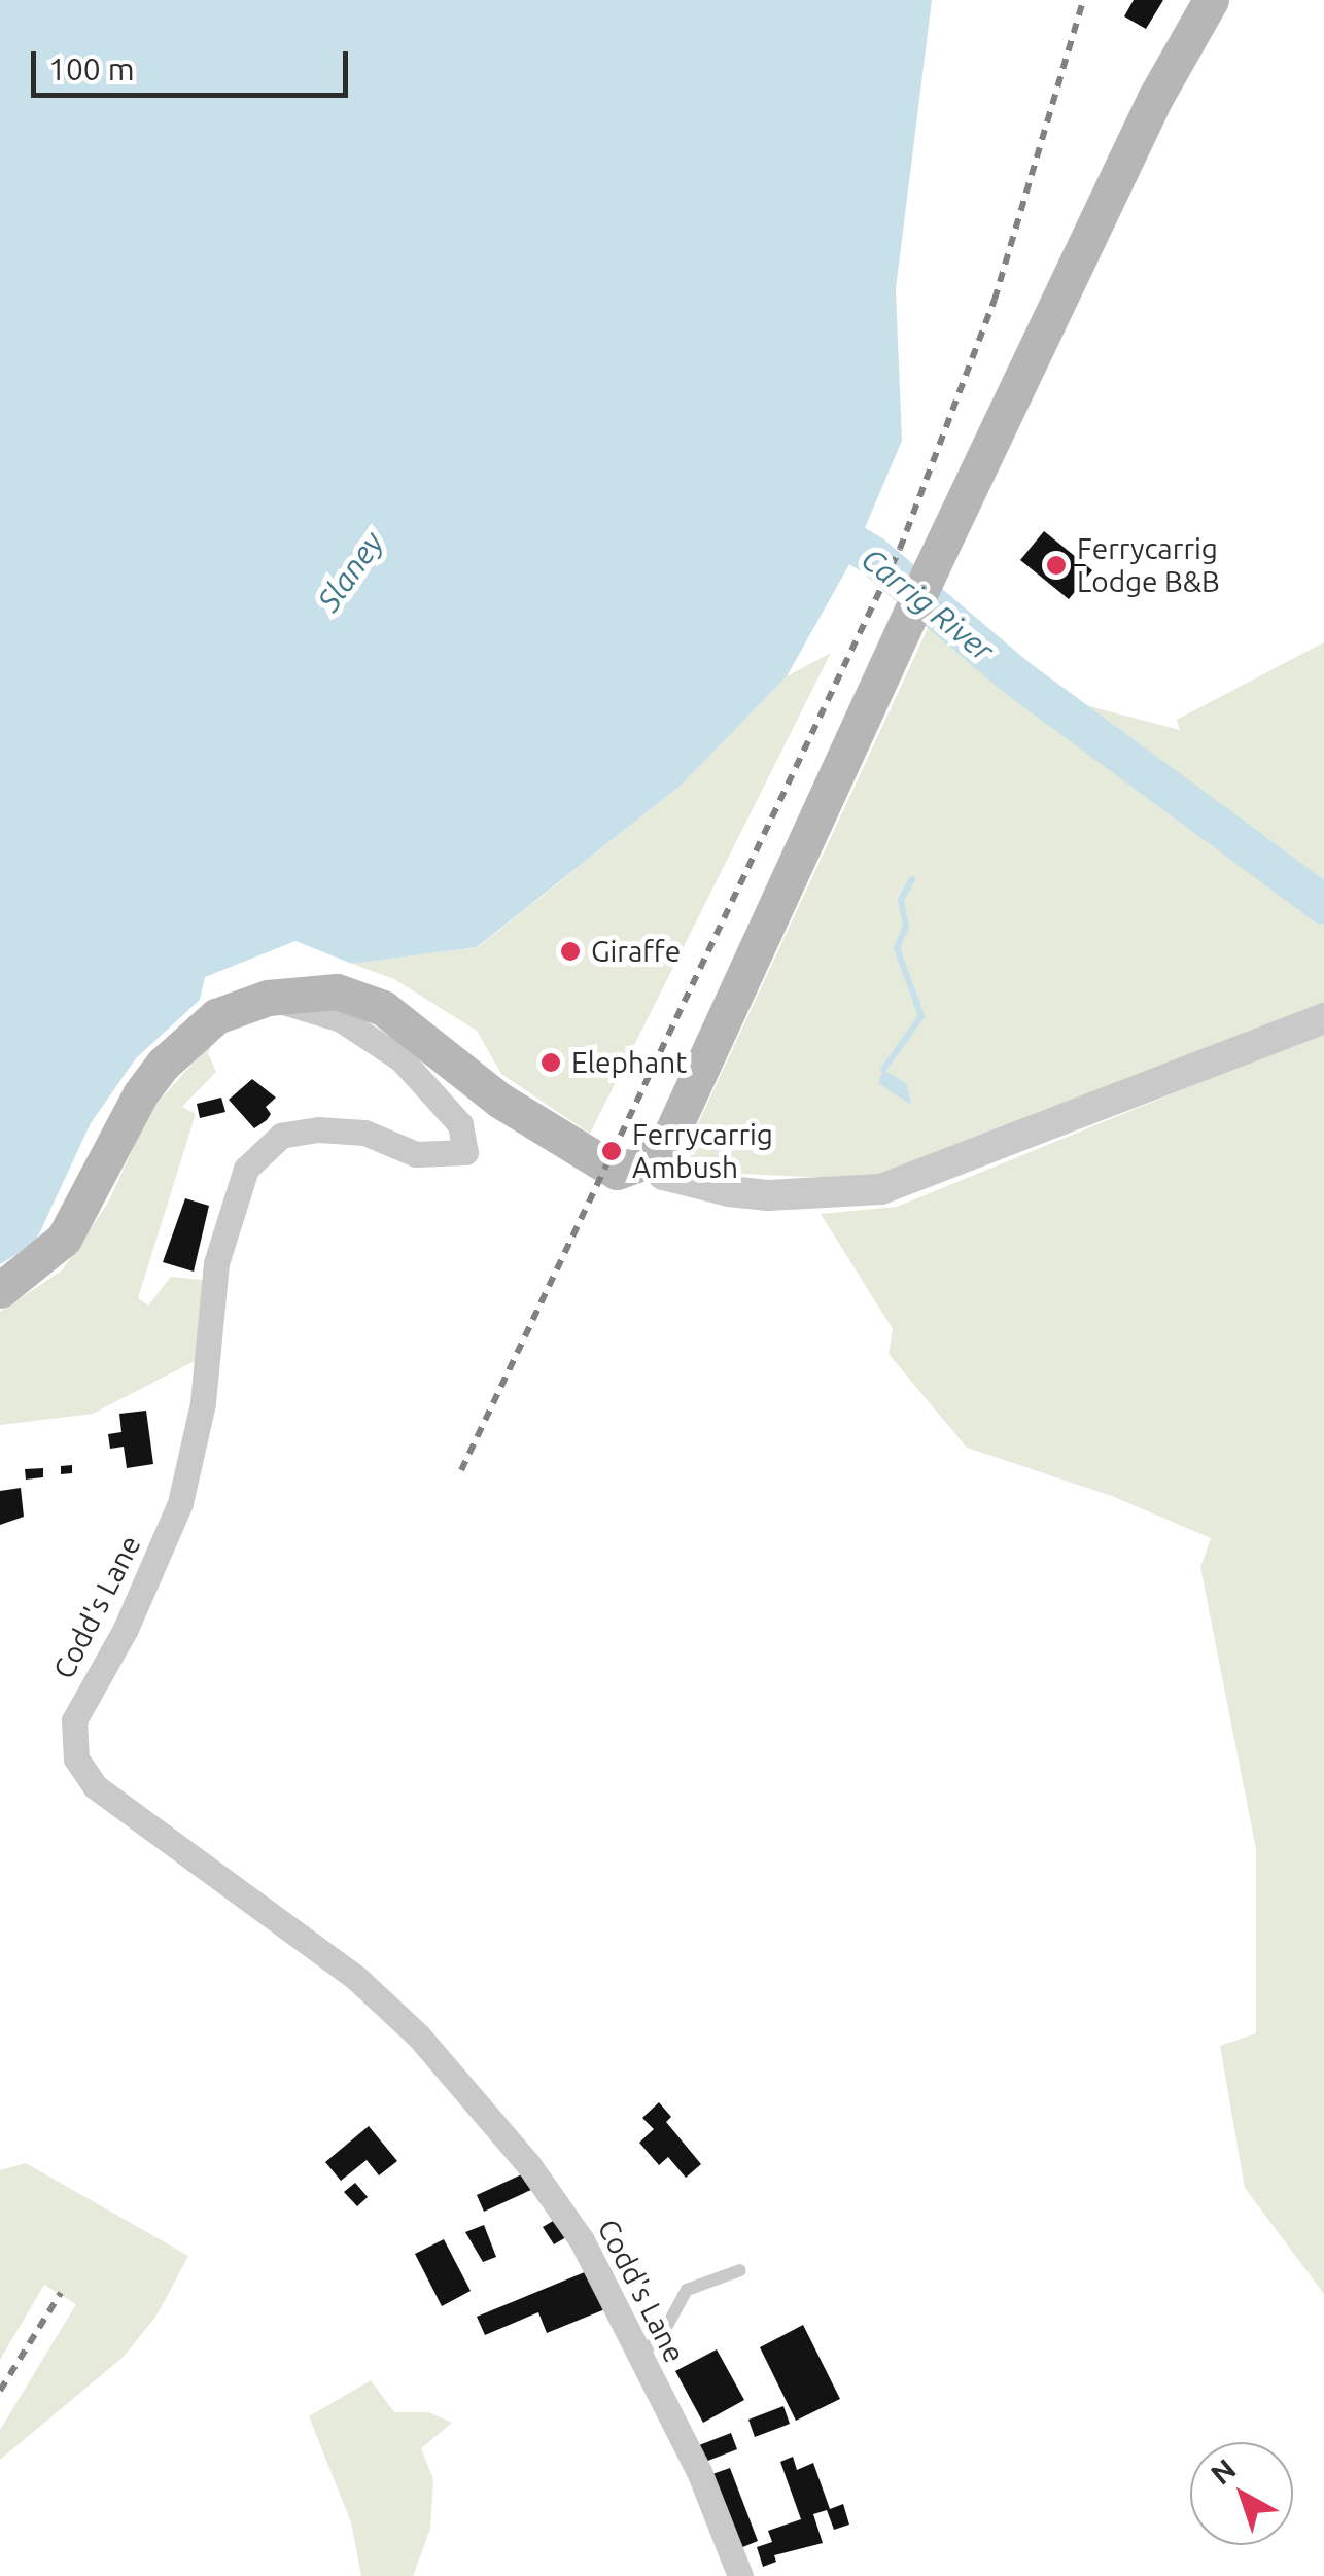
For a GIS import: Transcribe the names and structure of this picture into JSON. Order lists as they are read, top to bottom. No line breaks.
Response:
{"streets":{"street":["Codd's Lane"]},"water":["Slaney","Carrig River"],"places":["Ferrycarrig Lodge B&B","Giraffe","Elephant","Ferrycarrig Ambush"],"scale_bar":"100 m","north":"top left"}
